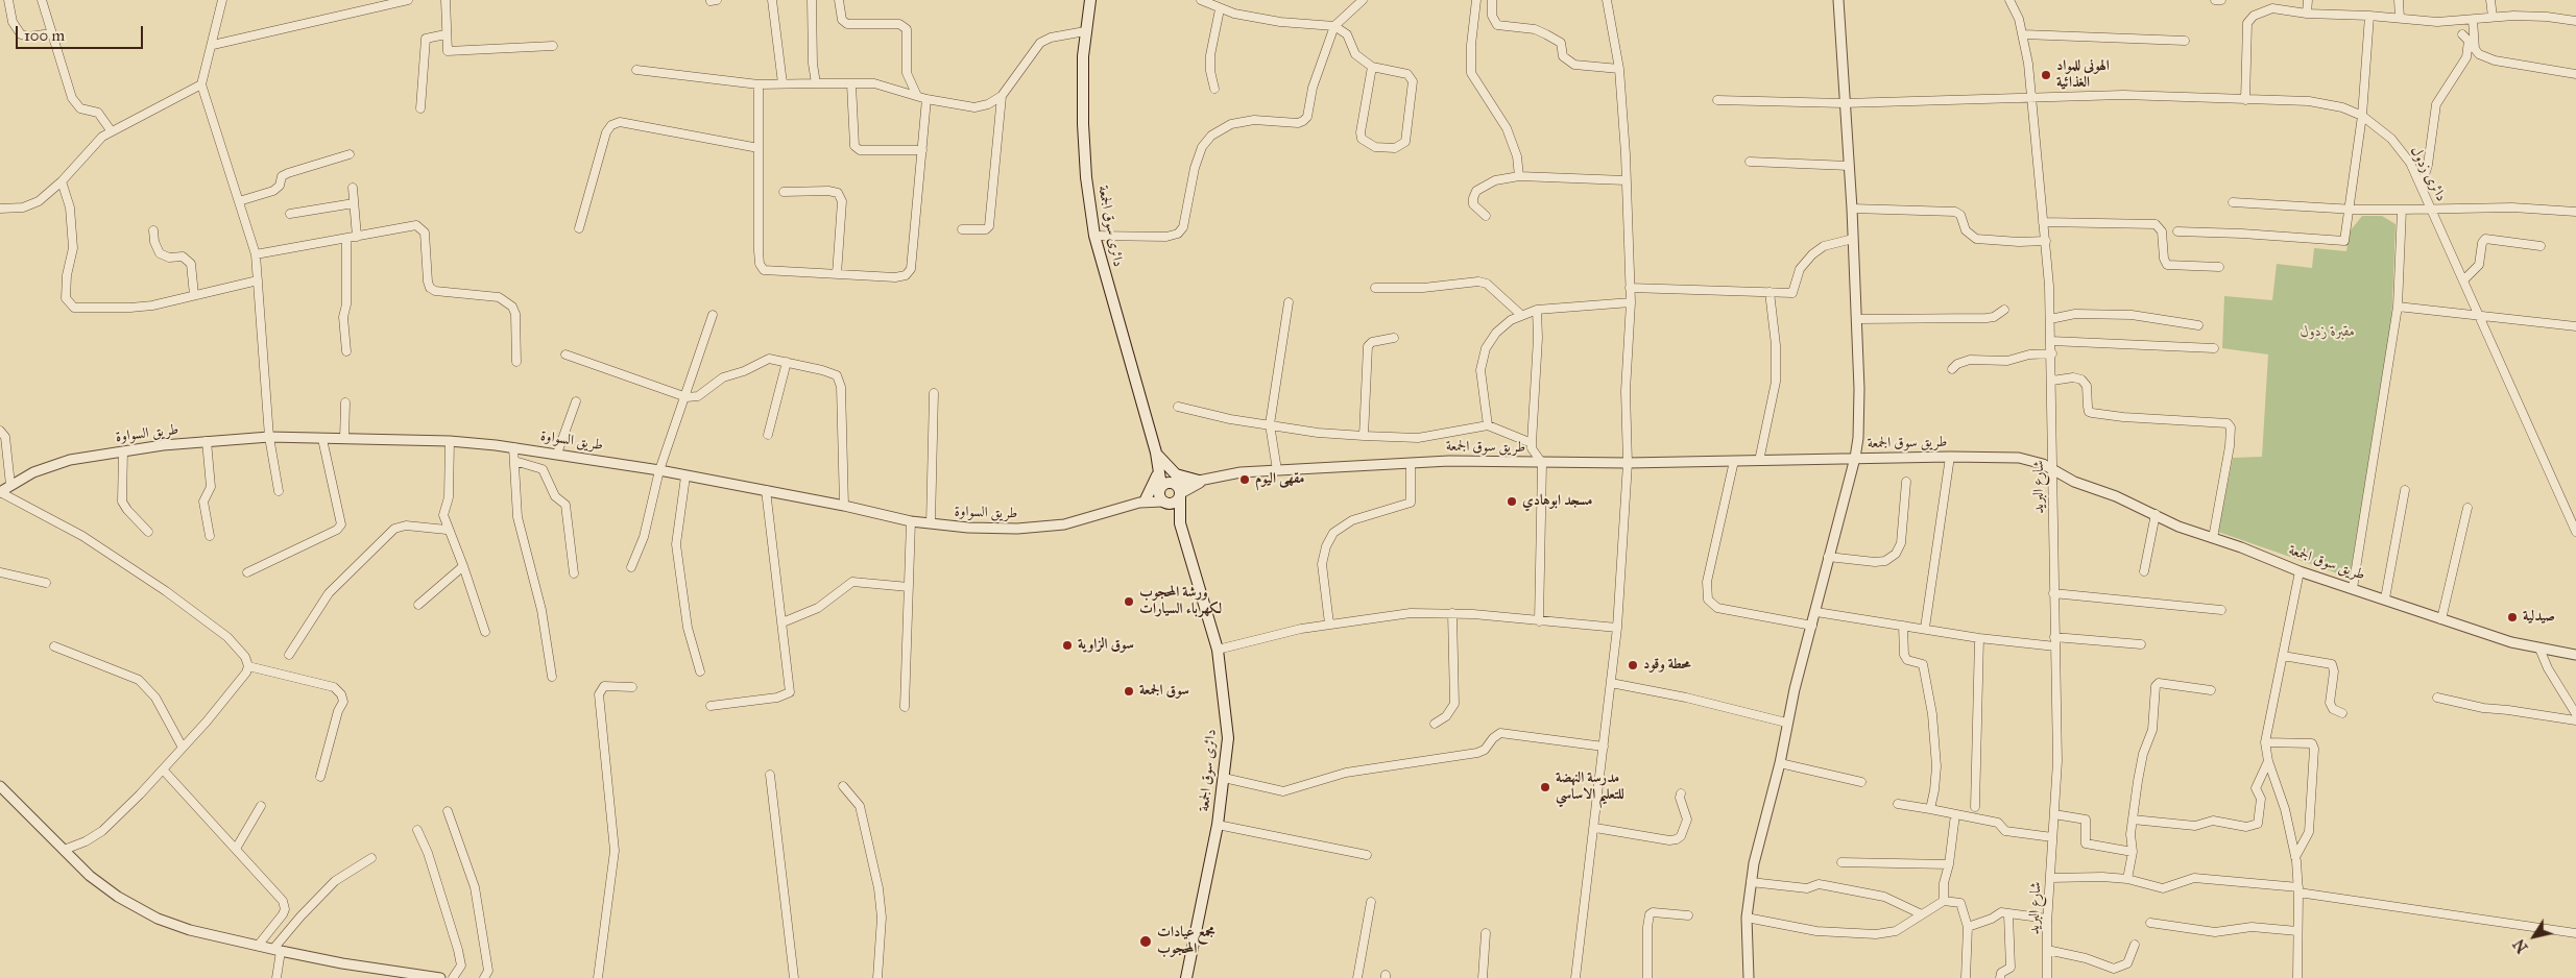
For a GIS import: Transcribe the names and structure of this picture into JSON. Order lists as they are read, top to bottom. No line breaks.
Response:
{"streets":{"main road":["دائرى سوق الجمعة"],"street":["دائرى زدول","طريق السواوة","طريق سوق الجمعة","شارع البريد"]},"crossings":[["دائرى زدول","شارع البريد"],["طريق سوق الجمعة","شارع البريد"]],"parks":["مقبرة زدول"],"places":["الهونى للمواد الغذائية","مقهى اليوم","مسجد ابوهادي","ورشة المحجوب لكهرباء السيارات","صيدلية","سوق الزاوية","محطة وقود","سوق الجمعة","مدرسة النهضة للتعليم الاساسي","مجمع عيادات المحجوب"],"scale_bar":"100 m","north":"bottom left"}
